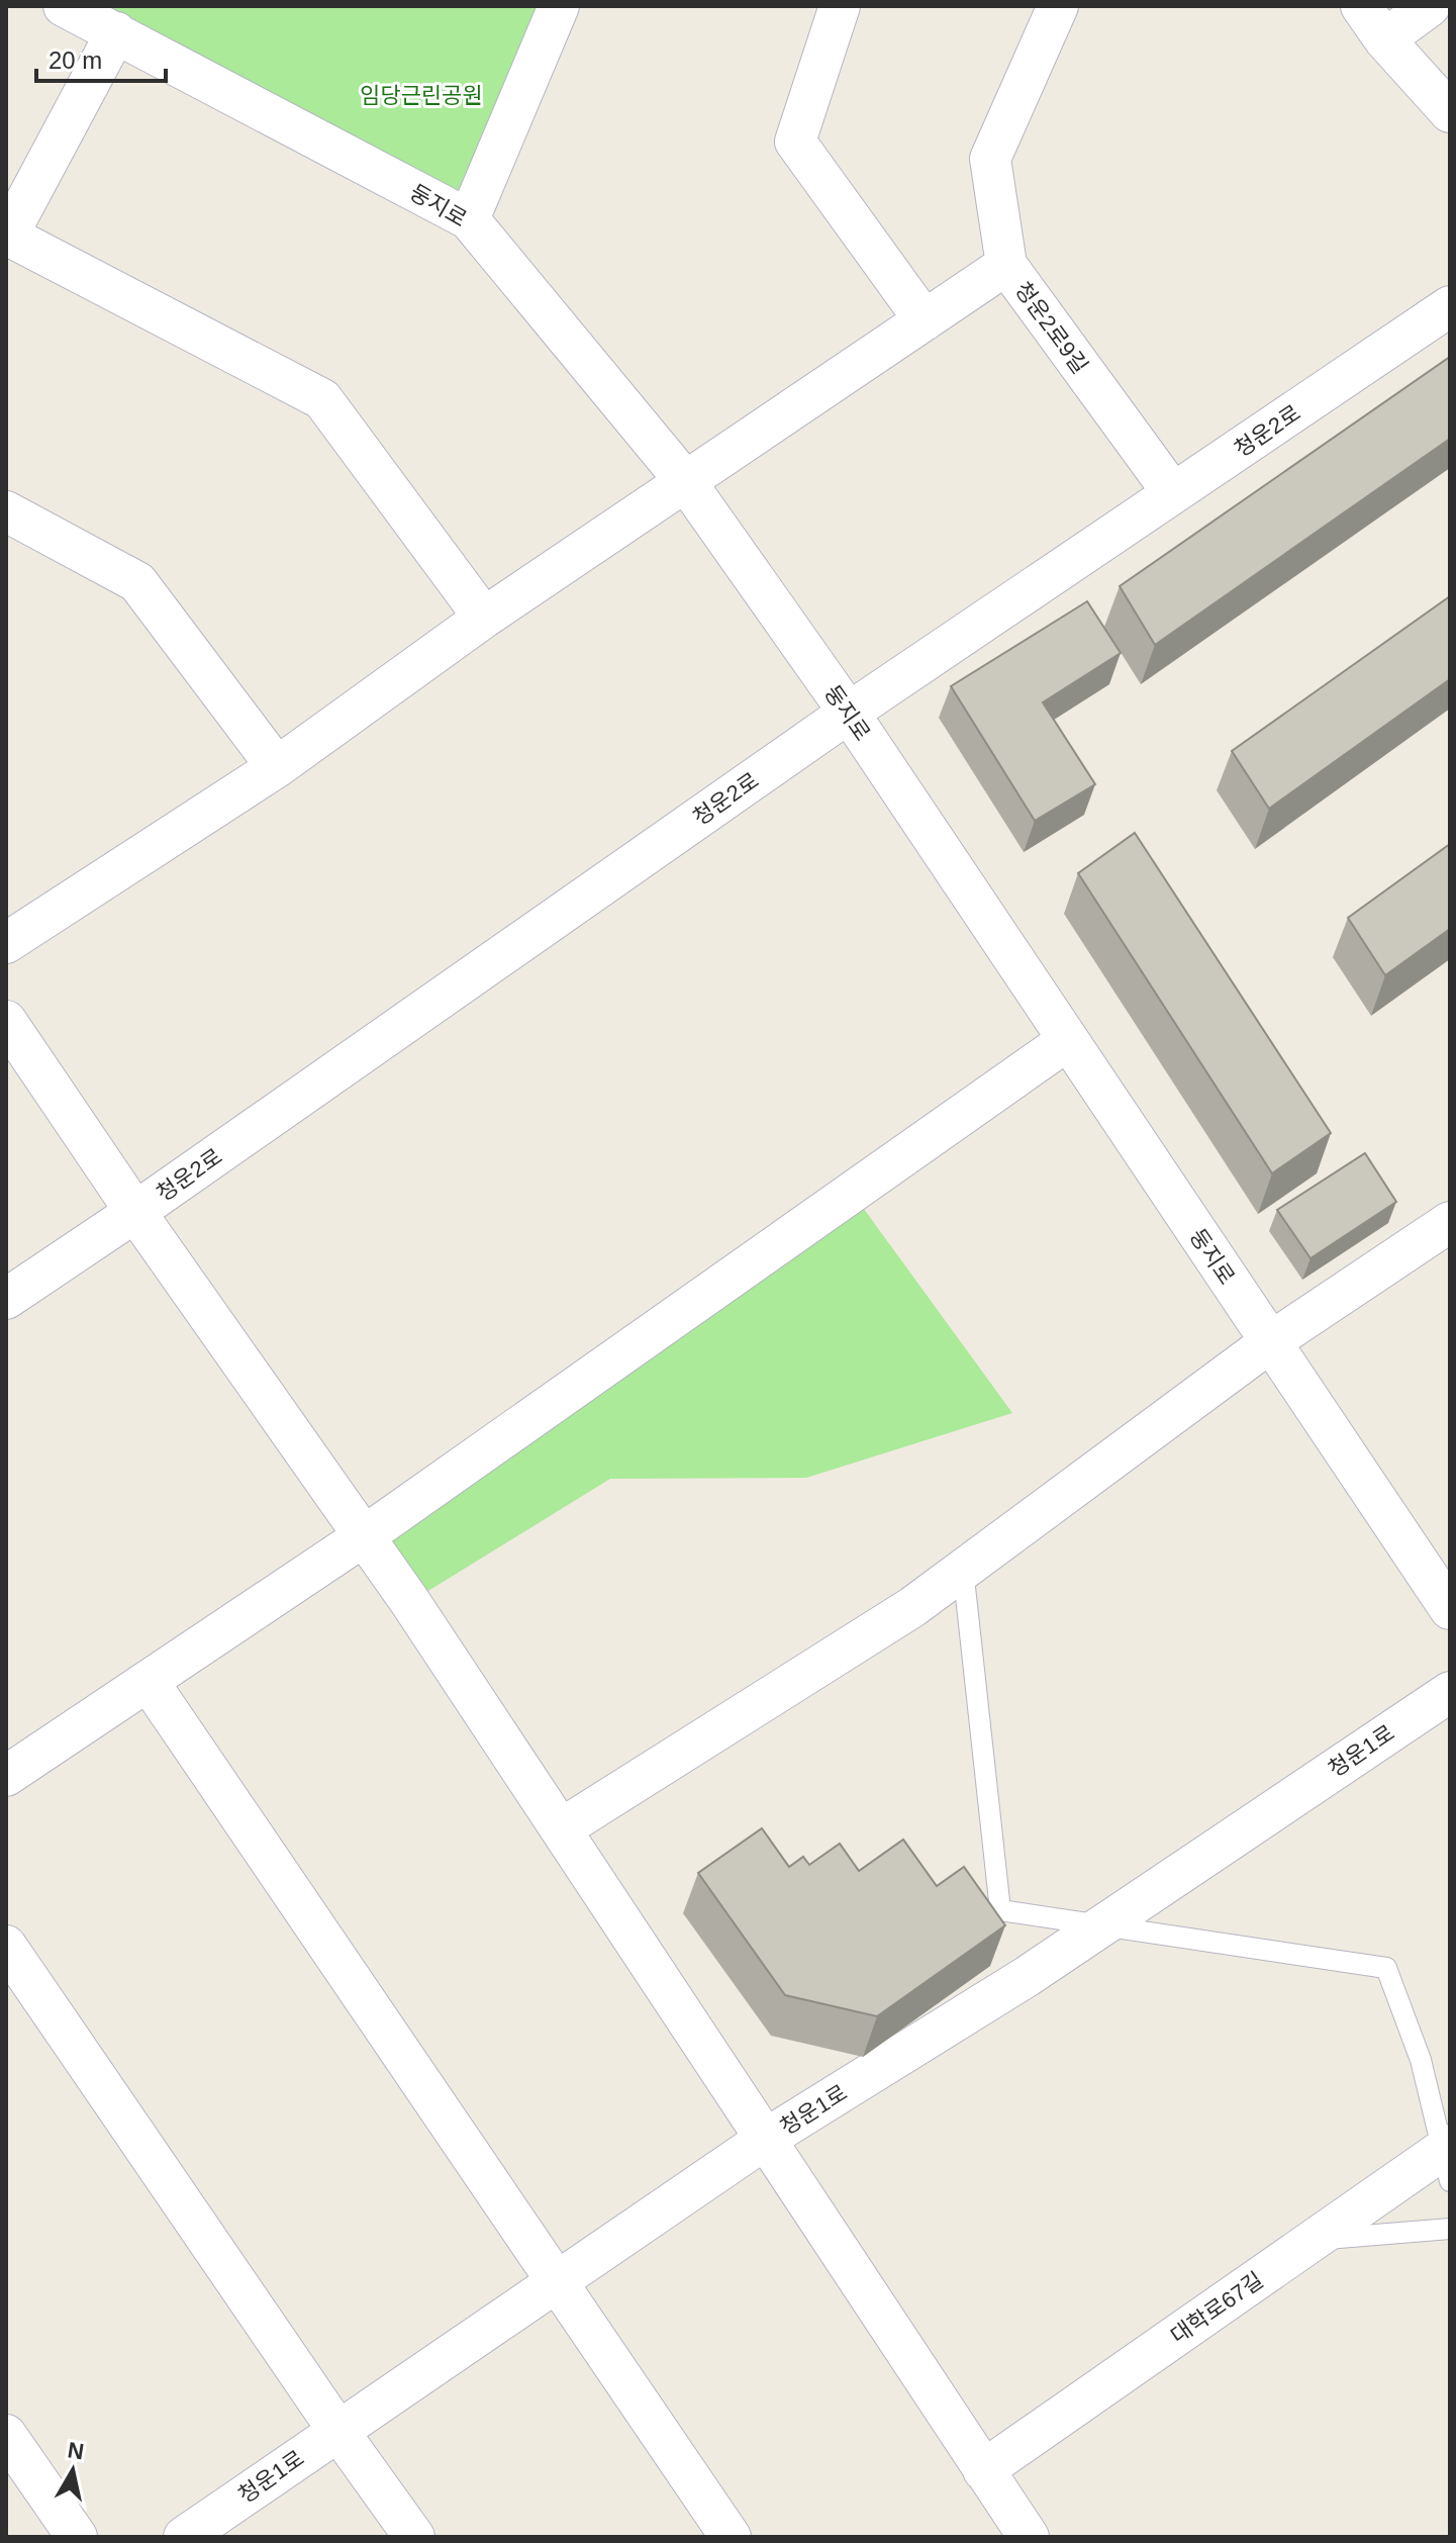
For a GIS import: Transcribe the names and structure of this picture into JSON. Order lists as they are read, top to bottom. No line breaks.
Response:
{"streets":{"street":["둥지로","청운2로9길","청운2로","청운1로","대학로67길"]},"crossings":[["둥지로","청운2로"],["청운2로9길","청운2로"]],"parks":["임당근린공원"],"scale_bar":"20 m","north":"top"}
